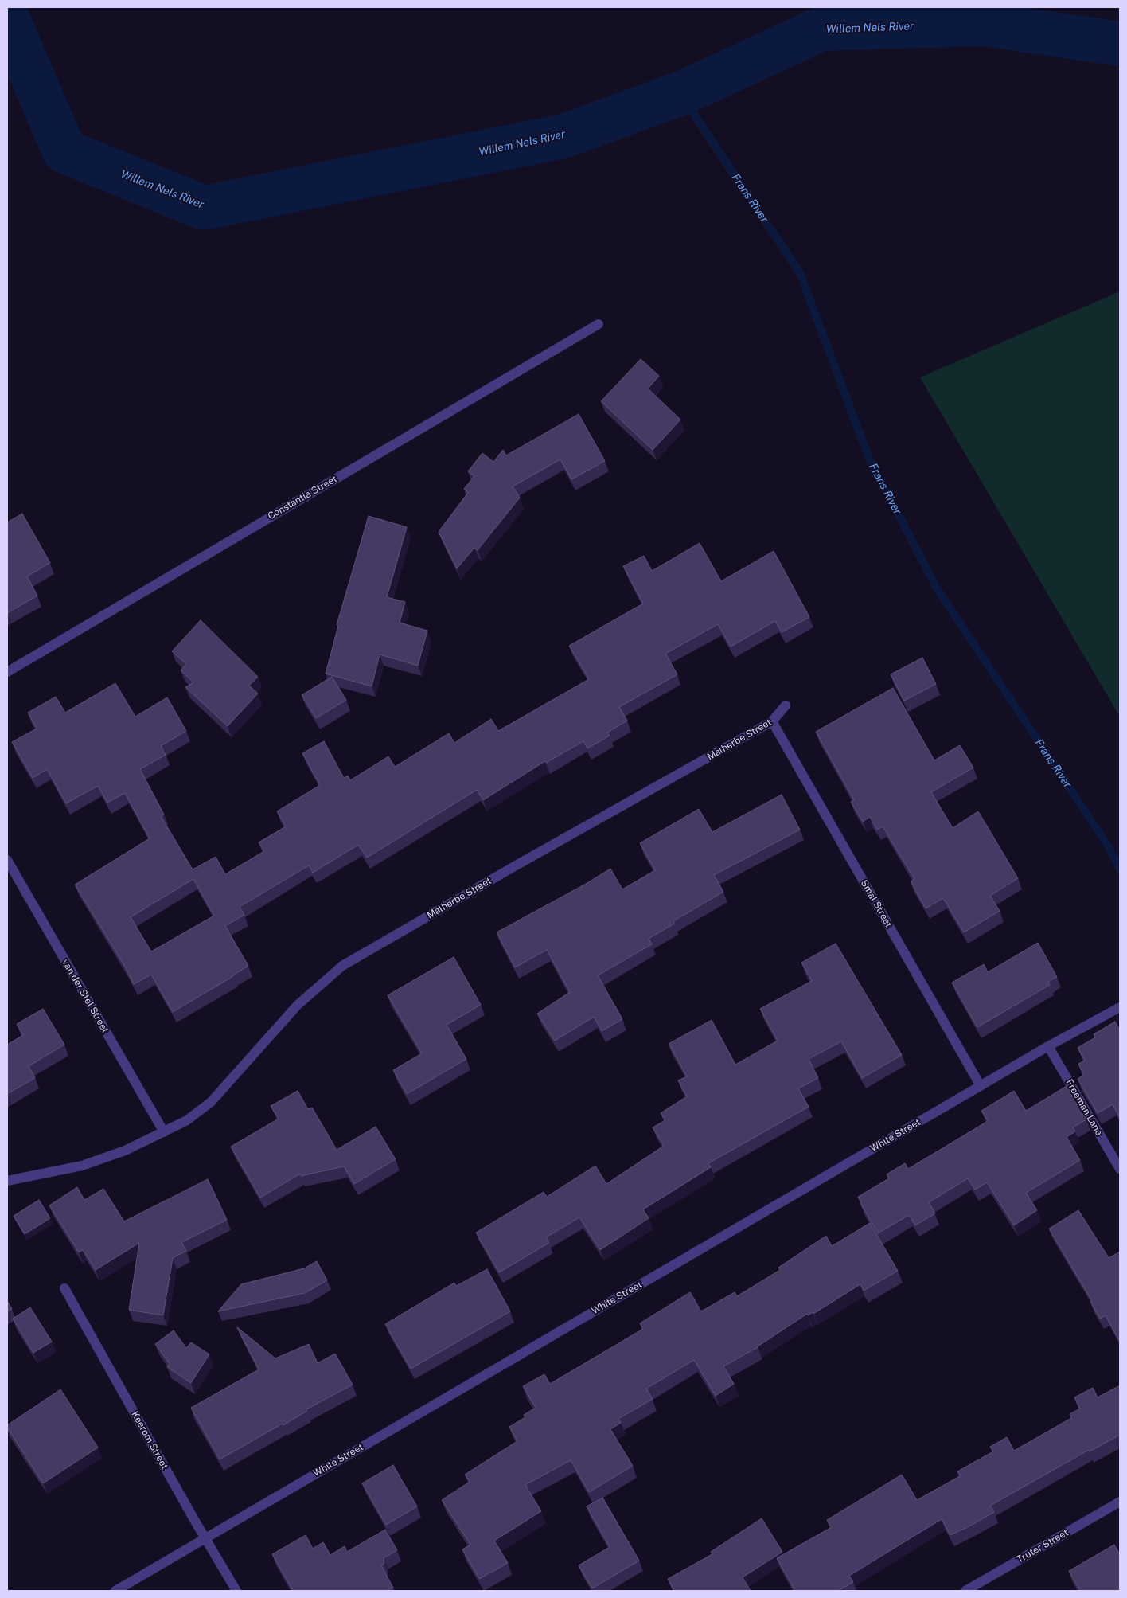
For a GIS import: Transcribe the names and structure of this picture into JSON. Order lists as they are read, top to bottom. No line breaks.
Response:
{"streets":{"street":["Constantia Street","Malherbe Street","Smal Street","van der Stel Street","Freeman Lane","White Street","Keerom Street","Truter Street"]},"crossings":[["Malherbe Street","Smal Street"],["Malherbe Street","van der Stel Street"],["Smal Street","White Street"],["Freeman Lane","White Street"],["White Street","Keerom Street"]],"water":["Willem Nels River","Frans River"]}
